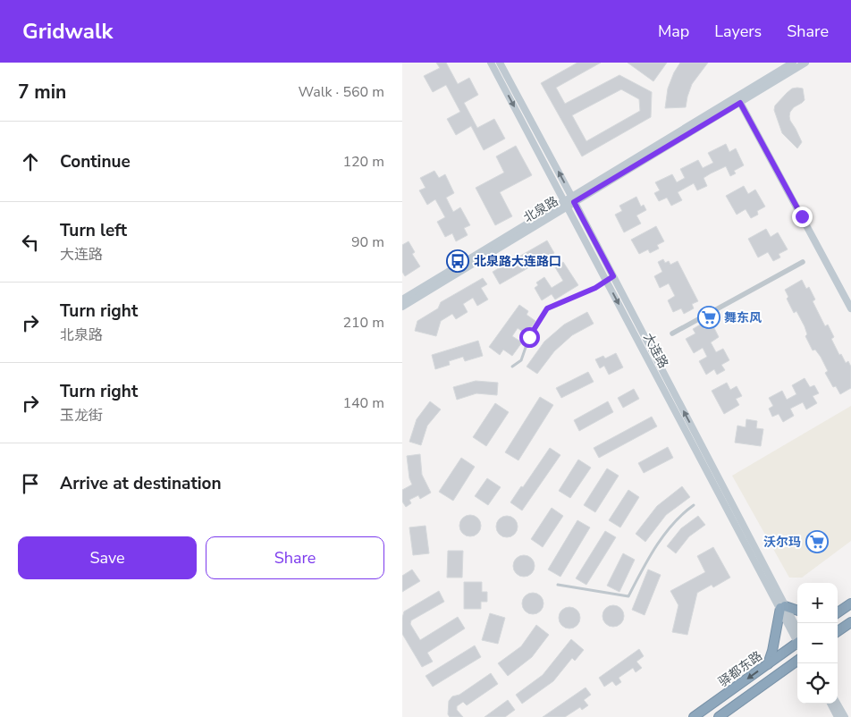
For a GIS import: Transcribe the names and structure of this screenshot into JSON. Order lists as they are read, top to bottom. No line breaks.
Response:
{"streets":{"highway":["驿都东路"],"street":["北泉路","大连路"]},"crossings":[["北泉路","大连路"]],"places":{"bus stop":["北泉路大连路口"],"supermarket":["舞东风","沃尔玛"]},"page":{"header":"Gridwalk","nav":["Map","Layers","Share"],"heading":["7 min","Walk · 560 m"],"list":[["Continue","120 m"],["Turn left","大连路","90 m"],["Turn right","北泉路","210 m"],["Turn right","玉龙街","140 m"],"Arrive at destination"],"buttons":["Save","Share"],"map_buttons":["+","−"]}}
